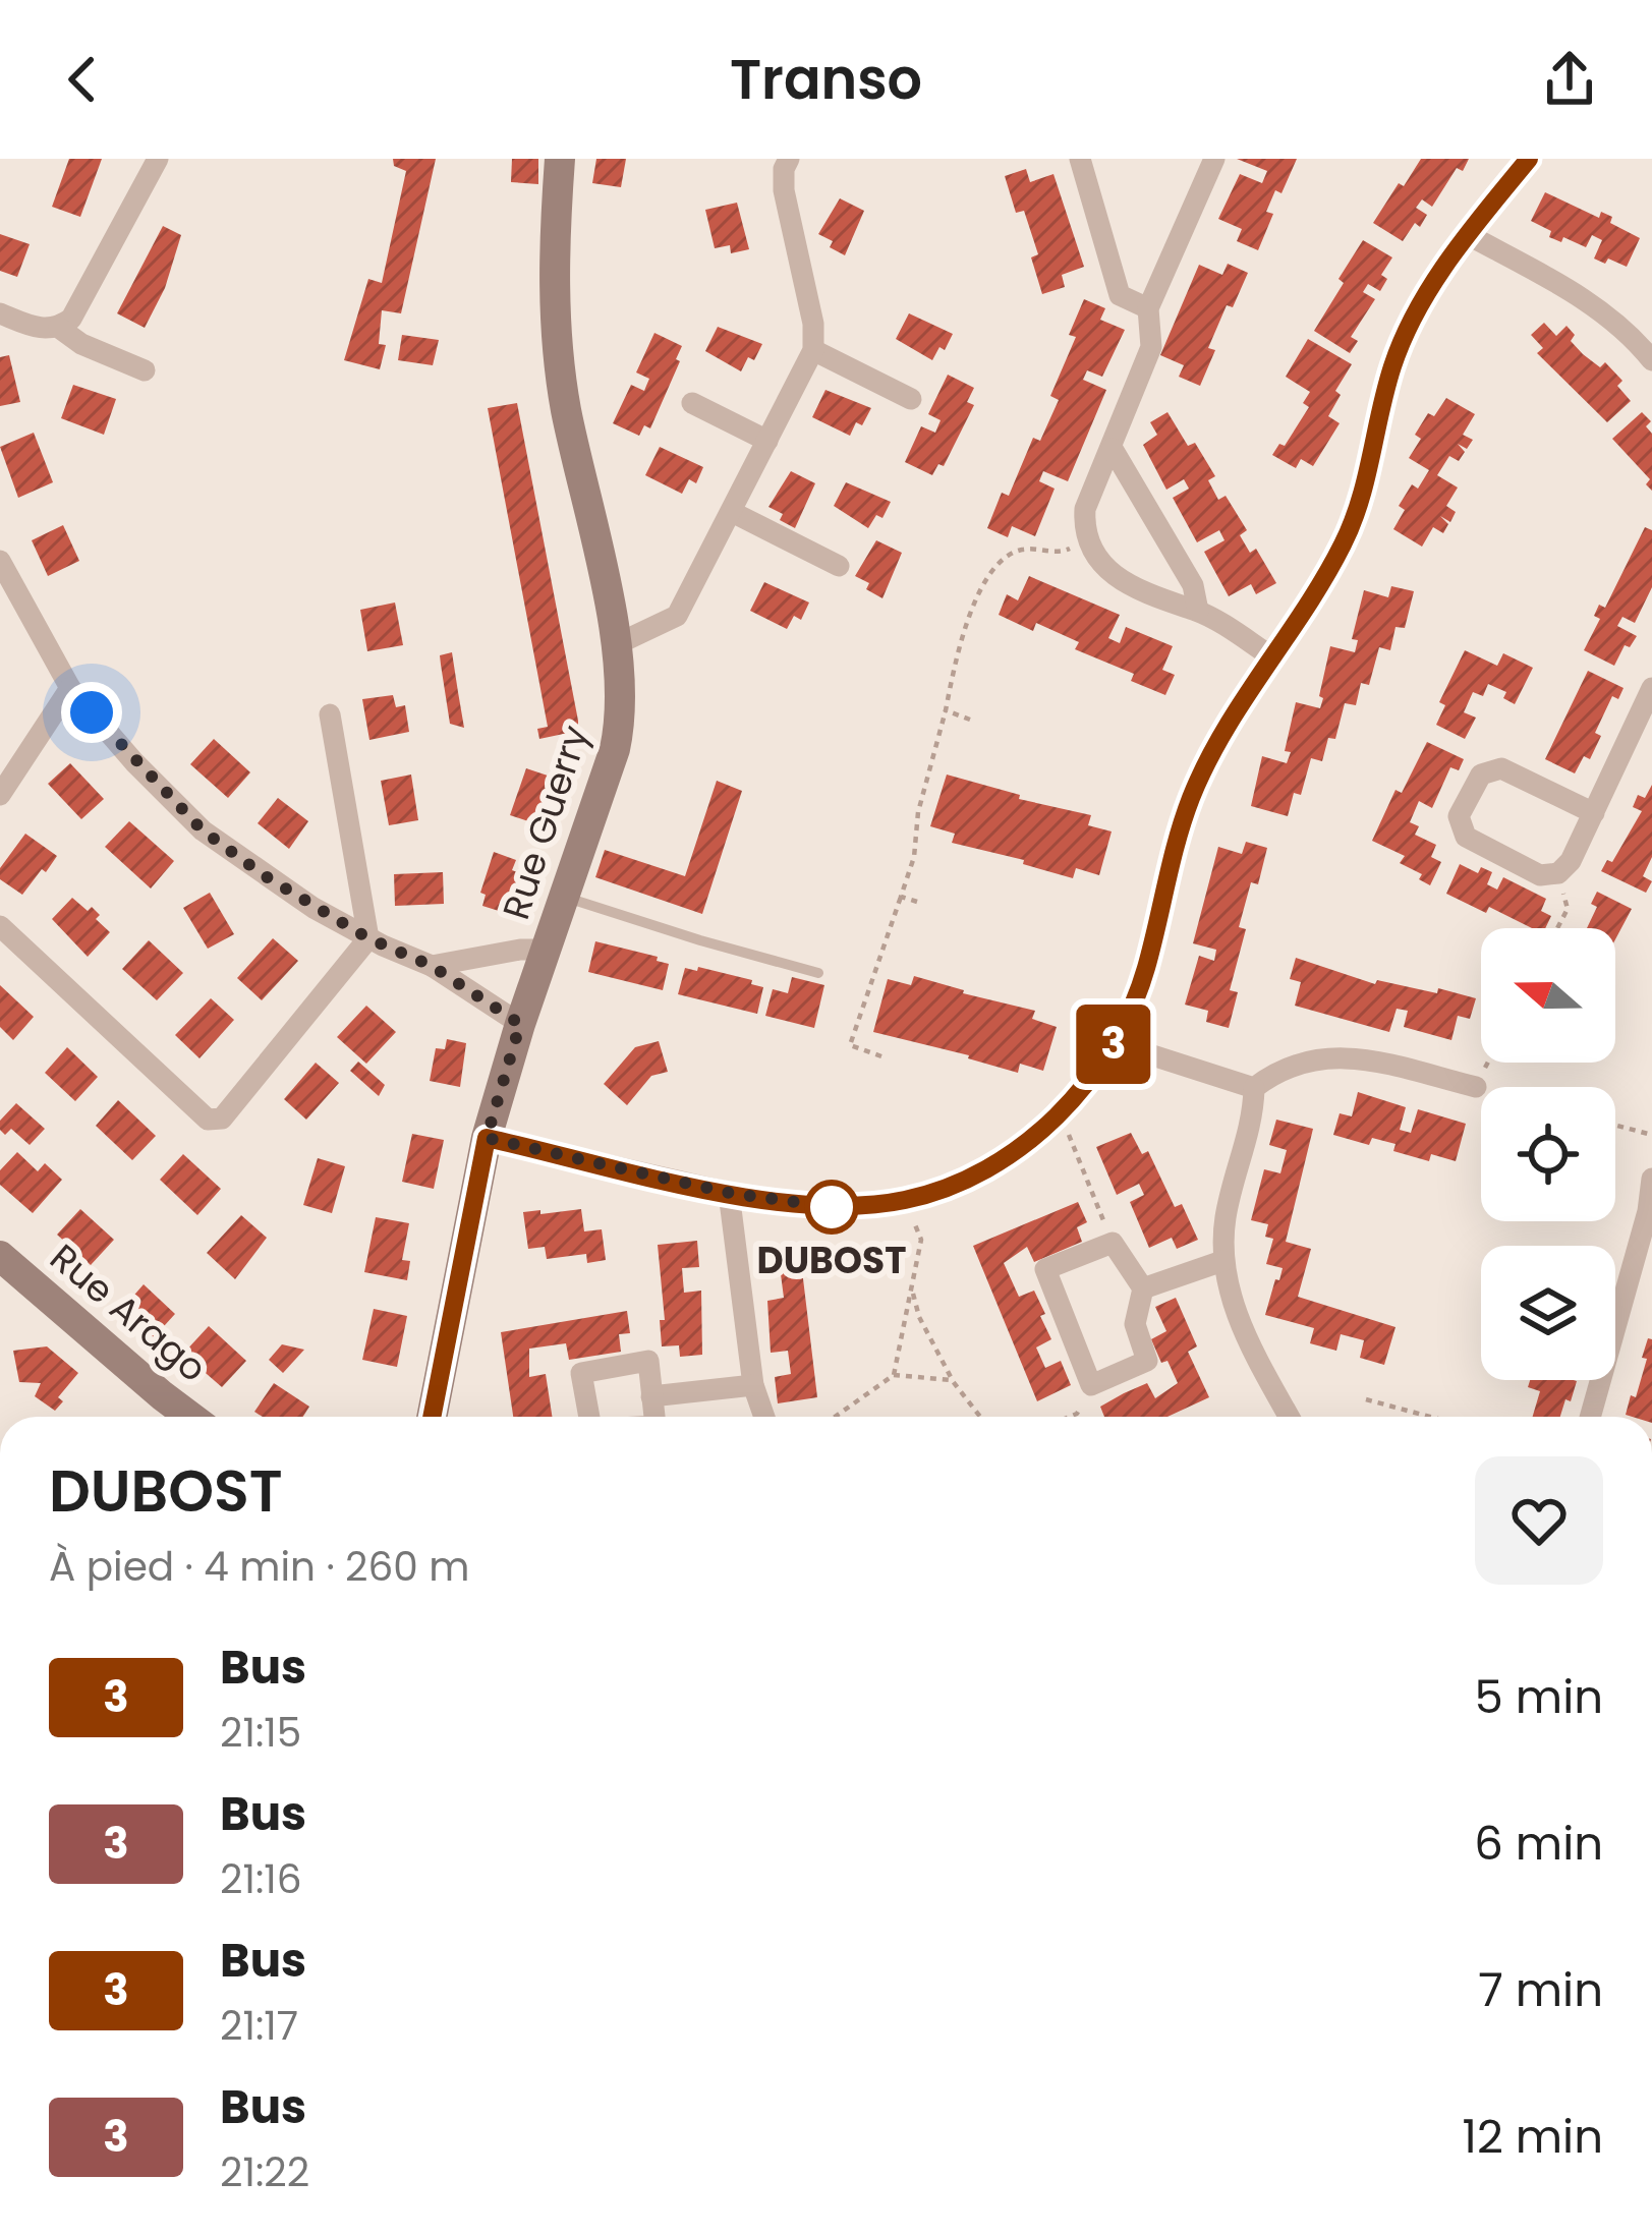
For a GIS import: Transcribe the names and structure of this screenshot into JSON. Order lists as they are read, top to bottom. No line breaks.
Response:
{"streets":{"street":["Rue Guerry","Rue Arago"]},"places":["DUBOST"],"lines":["bus line 3"],"north":"left","page":{"header":"Transo","on_map":"3","heading":["DUBOST","À pied · 4 min · 260 m"],"list":[{"mark":"3","name":"Bus","note":"21:15","value":"5 min"},{"mark":"3","name":"Bus","note":"21:16","value":"6 min"},{"mark":"3","name":"Bus","note":"21:17","value":"7 min"},{"mark":"3","name":"Bus","note":"21:22","value":"12 min"}]}}
